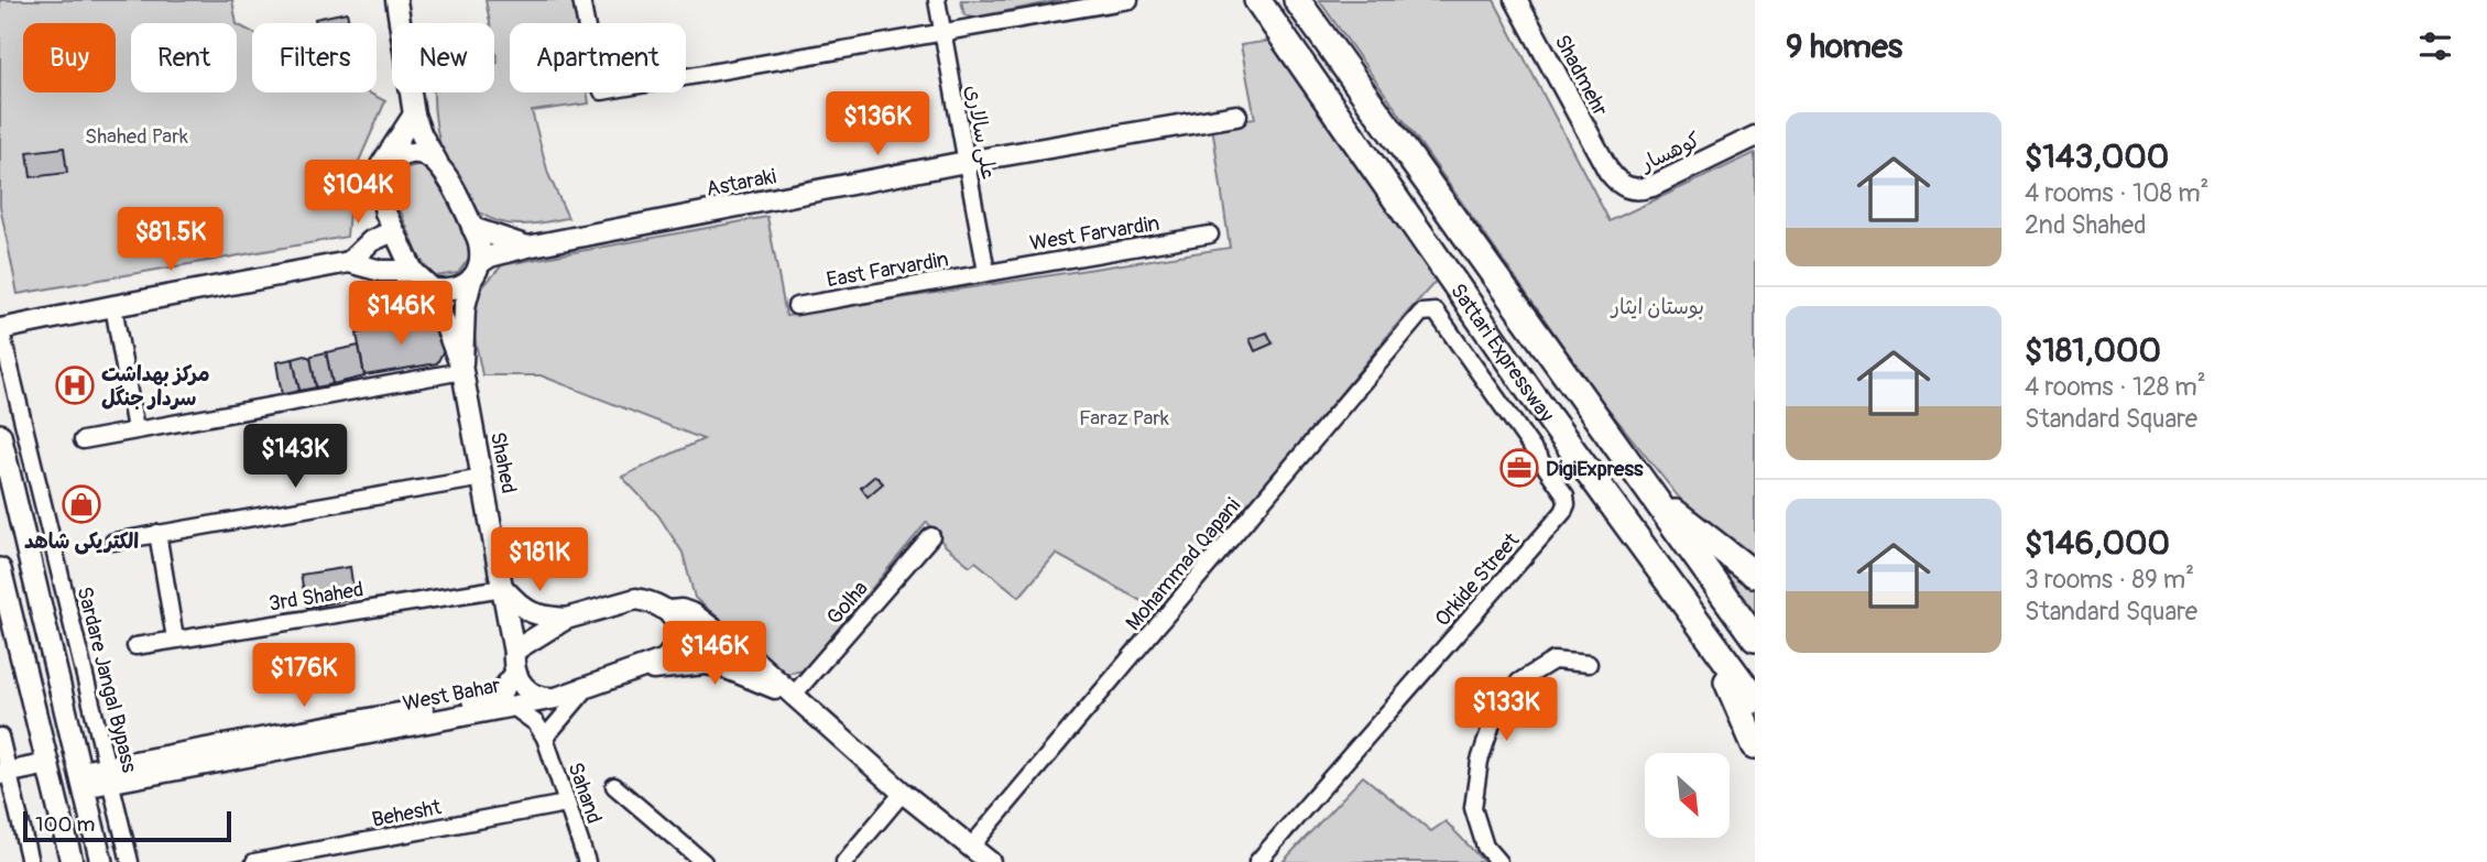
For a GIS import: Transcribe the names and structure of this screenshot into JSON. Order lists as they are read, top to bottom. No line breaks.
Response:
{"streets":{"highway":["Sattari Expressway"],"street":["Shadmehr","علی سالاری","کوهسار","Astaraki","West Farvardin","East Farvardin","Shahed","Mohammad Qapani","Orkide Street","3rd Shahed","Golha","Sardare Jangal Bypass","West Bahar","Sahand","Behesht"]},"crossings":[["Shadmehr","کوهسار"],["علی سالاری","Astaraki"],["علی سالاری","West Farvardin"],["علی سالاری","East Farvardin"],["West Farvardin","East Farvardin"],["Shahed","3rd Shahed"],["Shahed","West Bahar"],["Mohammad Qapani","Orkide Street"],["Sardare Jangal Bypass","West Bahar"],["Sahand","Behesht"]],"parks":["Shahed Park","بوستان ایثار","Faraz Park"],"places":{"hospital":["مرکز بهداشت سردار جنگل"],"office":["DigiExpress"],"shop":["الکتریکی شاهد"]},"scale_bar":"100 m","north":"bottom right","page":{"heading":"9 homes","chip":["Buy","Rent","Filters","New","Apartment"],"price":["$136K","$104K","$81.5K","$146K","$143K","$181K","$146K","$176K","$133K"],"list":[{"name":"$143,000","note":"4 rooms · 108 m² · 2nd Shahed"},{"name":"$181,000","note":"4 rooms · 128 m² · Standard Square"},{"name":"$146,000","note":"3 rooms · 89 m² · Standard Square"}],"scale":"100 m"}}
